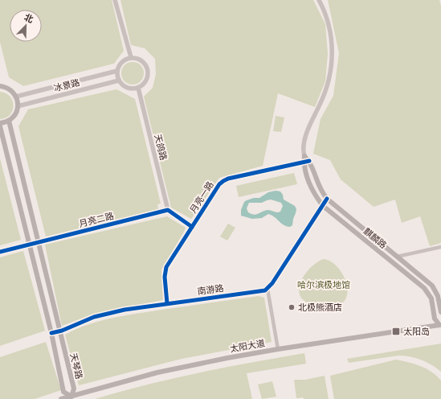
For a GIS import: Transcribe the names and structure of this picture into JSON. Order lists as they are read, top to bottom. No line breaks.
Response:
{"streets":{"main road":["麒麟路","太阳大道","天琴路"],"street":["冰景路","天鸽路","月亮一路","月亮二路","南游路"]},"crossings":[["冰景路","天鸽路"],["天鸽路","月亮二路"],["月亮一路","麒麟路"],["月亮一路","南游路"],["月亮二路","天琴路"],["麒麟路","太阳大道"],["南游路","天琴路"],["太阳大道","天琴路"]],"parks":["哈尔滨极地馆"],"places":{"other":["北极熊酒店"],"transit":["太阳岛"]},"north":"top right"}
